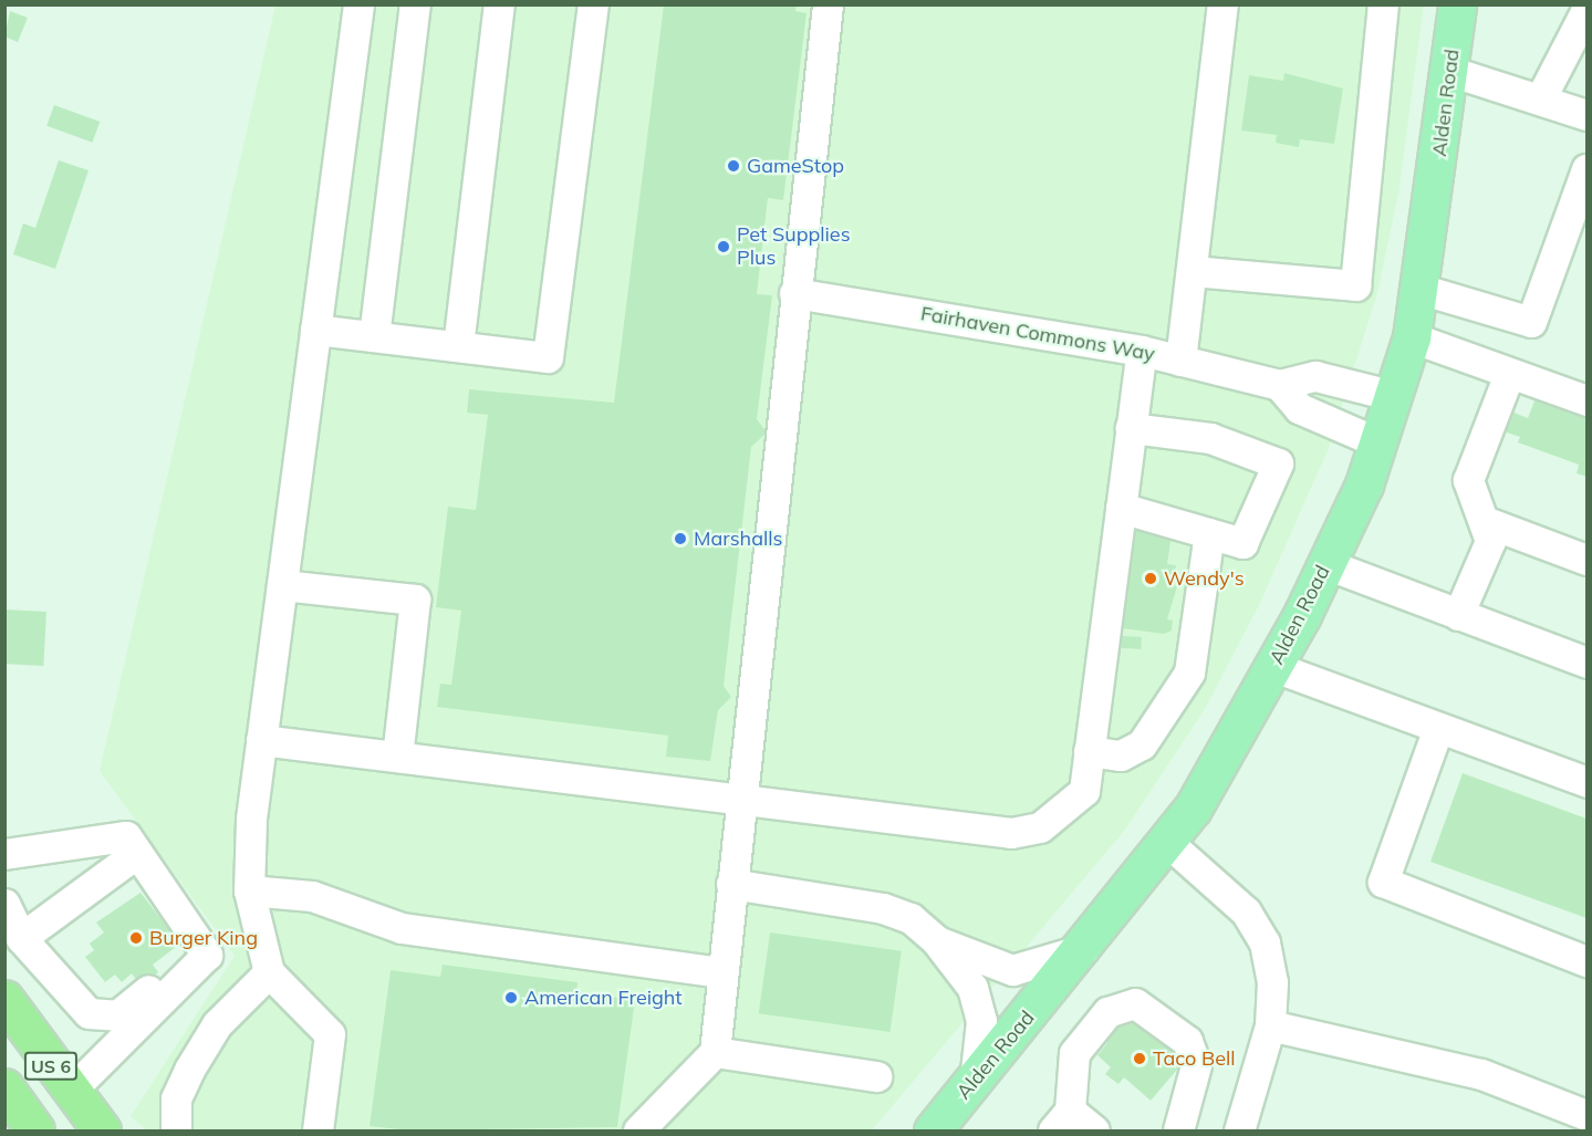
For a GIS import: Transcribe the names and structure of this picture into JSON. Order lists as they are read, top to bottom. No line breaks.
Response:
{"streets":{"highway":["US 6"],"main road":["Alden Road"],"street":["Fairhaven Commons Way"]},"crossings":[["Alden Road","Fairhaven Commons Way"]],"places":["GameStop","Pet Supplies Plus","Marshalls","Wendy's","Burger King","American Freight","Taco Bell"]}
